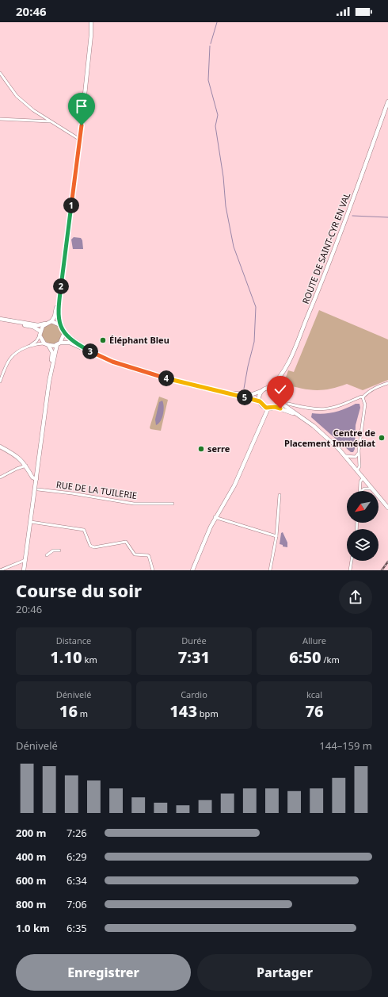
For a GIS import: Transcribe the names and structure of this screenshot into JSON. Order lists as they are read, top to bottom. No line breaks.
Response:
{"streets":{"main road":["ROUTE DE SAINT-CYR EN VAL"],"street":["RUE DE LA TUILERIE"]},"places":["Éléphant Bleu","Centre de Placement Immédiat","serre"],"north":"bottom left","page":{"status":"20:46","pins":["1","2","3","4","5"],"heading":["Course du soir","20:46"],"stats":[["Distance","1.10 km"],["Durée","7:31"],["Allure","6:50 /km"],["Dénivelé","16 m"],["Cardio","143 bpm"],["kcal","76"]],"chart":["Dénivelé","144–159 m"],"list":[{"name":"200 m","note":"7:26"},{"name":"400 m","note":"6:29"},{"name":"600 m","note":"6:34"},{"name":"800 m","note":"7:06"},{"name":"1.0 km","note":"6:35"}],"buttons":["Enregistrer","Partager"]}}
